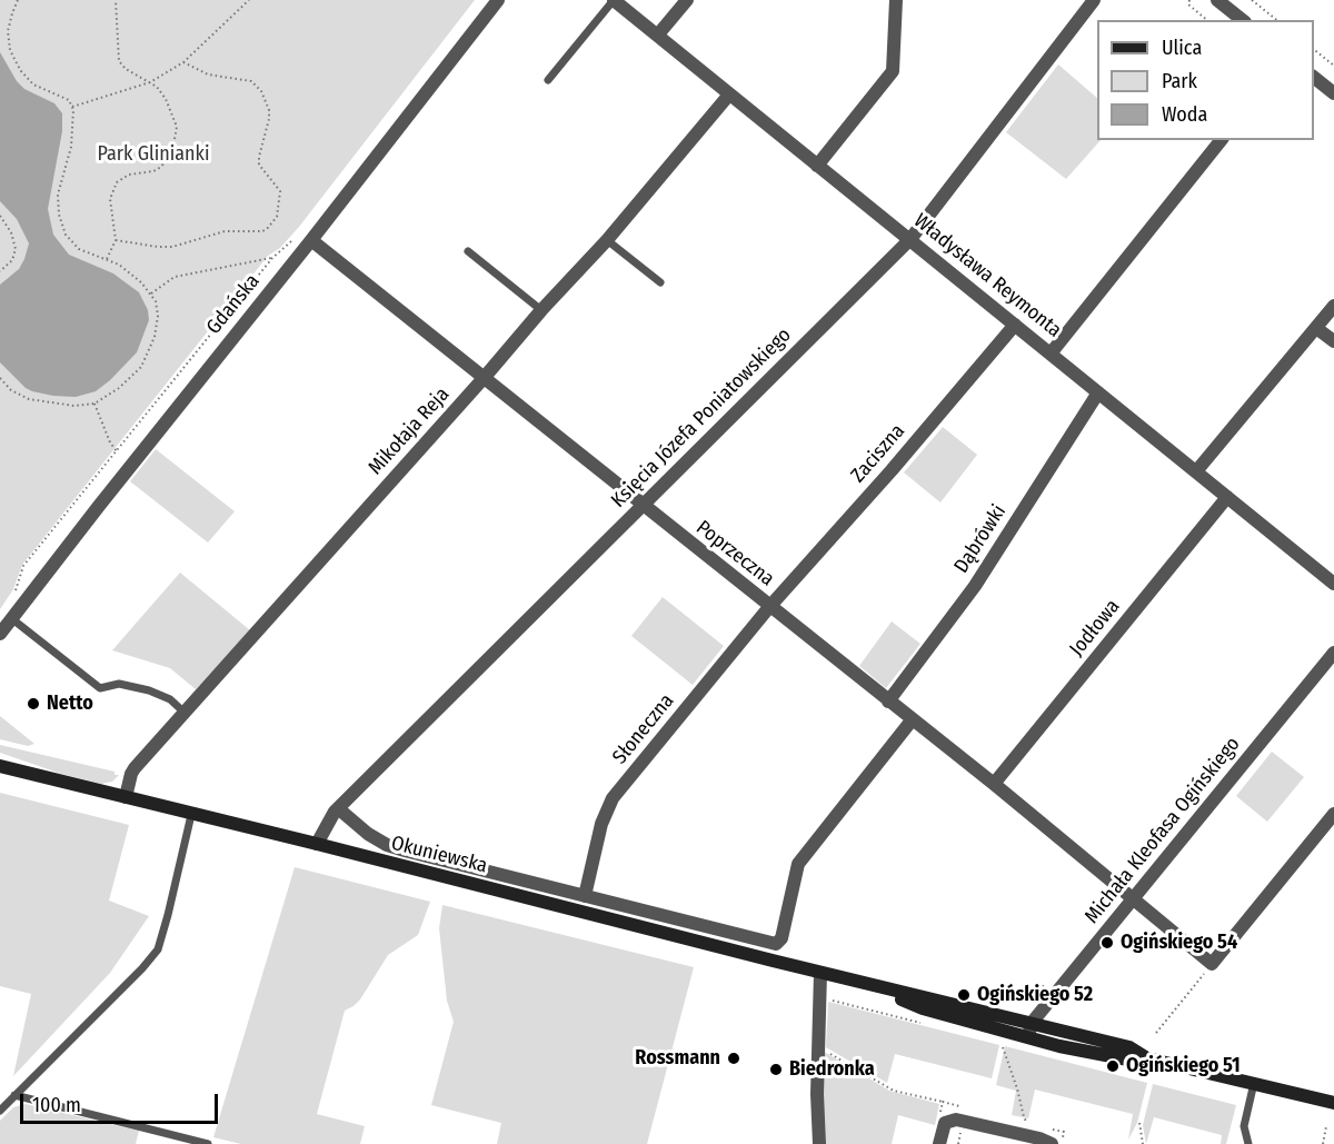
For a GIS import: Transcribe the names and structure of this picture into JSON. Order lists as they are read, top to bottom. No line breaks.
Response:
{"streets":{"main road":["Okuniewska"],"street":["Władysława Reymonta","Gdańska","Księcia Józefa Poniatowskiego","Mikołaja Reja","Zaciszna","Dąbrówki","Poprzeczna","Jodłowa","Słoneczna","Michała Kleofasa Ogińskiego"]},"crossings":[["Władysława Reymonta","Księcia Józefa Poniatowskiego"],["Władysława Reymonta","Mikołaja Reja"],["Władysława Reymonta","Zaciszna"],["Władysława Reymonta","Dąbrówki"],["Władysława Reymonta","Jodłowa"],["Gdańska","Poprzeczna"],["Księcia Józefa Poniatowskiego","Poprzeczna"],["Księcia Józefa Poniatowskiego","Okuniewska"],["Mikołaja Reja","Poprzeczna"],["Mikołaja Reja","Okuniewska"],["Zaciszna","Poprzeczna"],["Zaciszna","Słoneczna"],["Dąbrówki","Poprzeczna"],["Poprzeczna","Jodłowa"],["Poprzeczna","Słoneczna"],["Poprzeczna","Michała Kleofasa Ogińskiego"],["Poprzeczna","Okuniewska"],["Słoneczna","Okuniewska"],["Michała Kleofasa Ogińskiego","Okuniewska"]],"parks":["Park Glinianki"],"places":["Netto","Ogińskiego 54","Ogińskiego 52","Rossmann","Ogińskiego 51","Biedronka"],"legend":["Ulica","Park","Woda"],"scale_bar":"100 m"}
